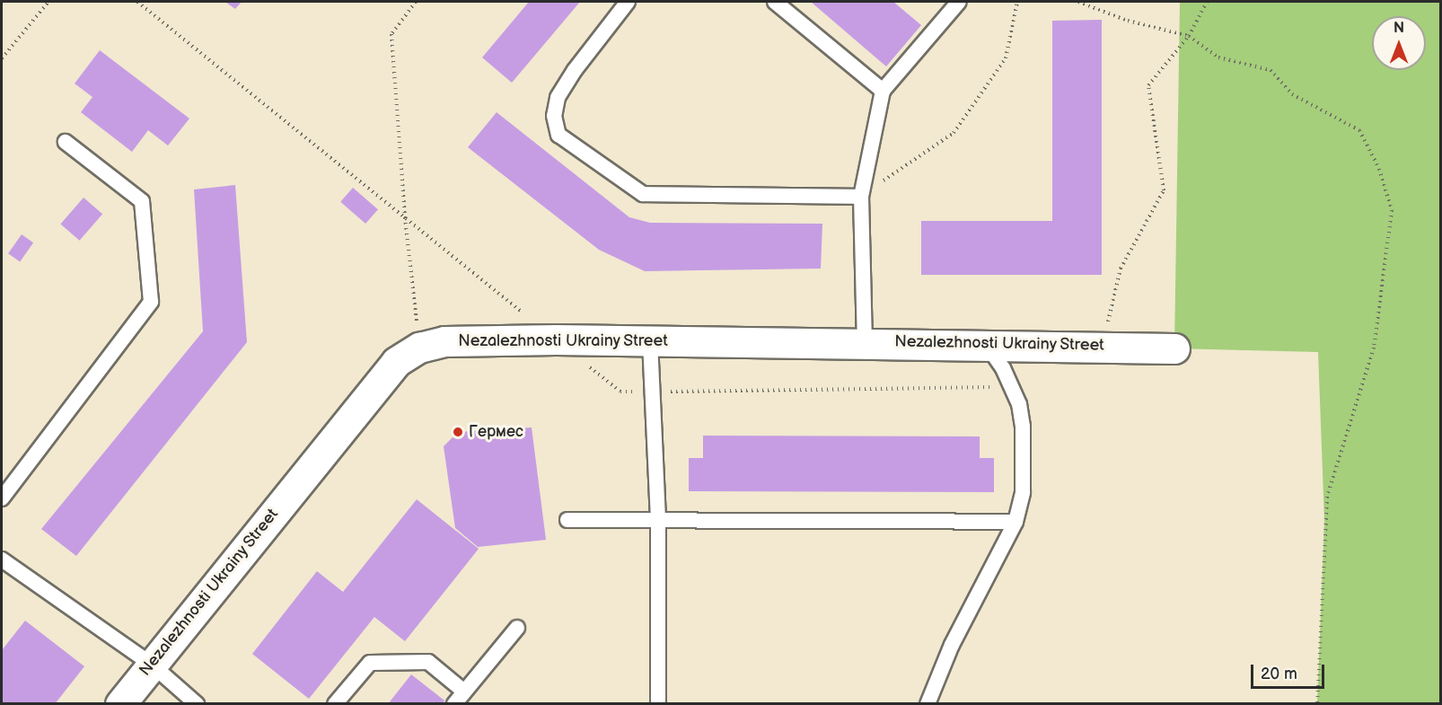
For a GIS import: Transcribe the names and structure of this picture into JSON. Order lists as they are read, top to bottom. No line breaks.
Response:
{"streets":{"street":["Nezalezhnosti Ukrainy Street"]},"places":["Гермес"],"scale_bar":"20 m","north":"top"}
